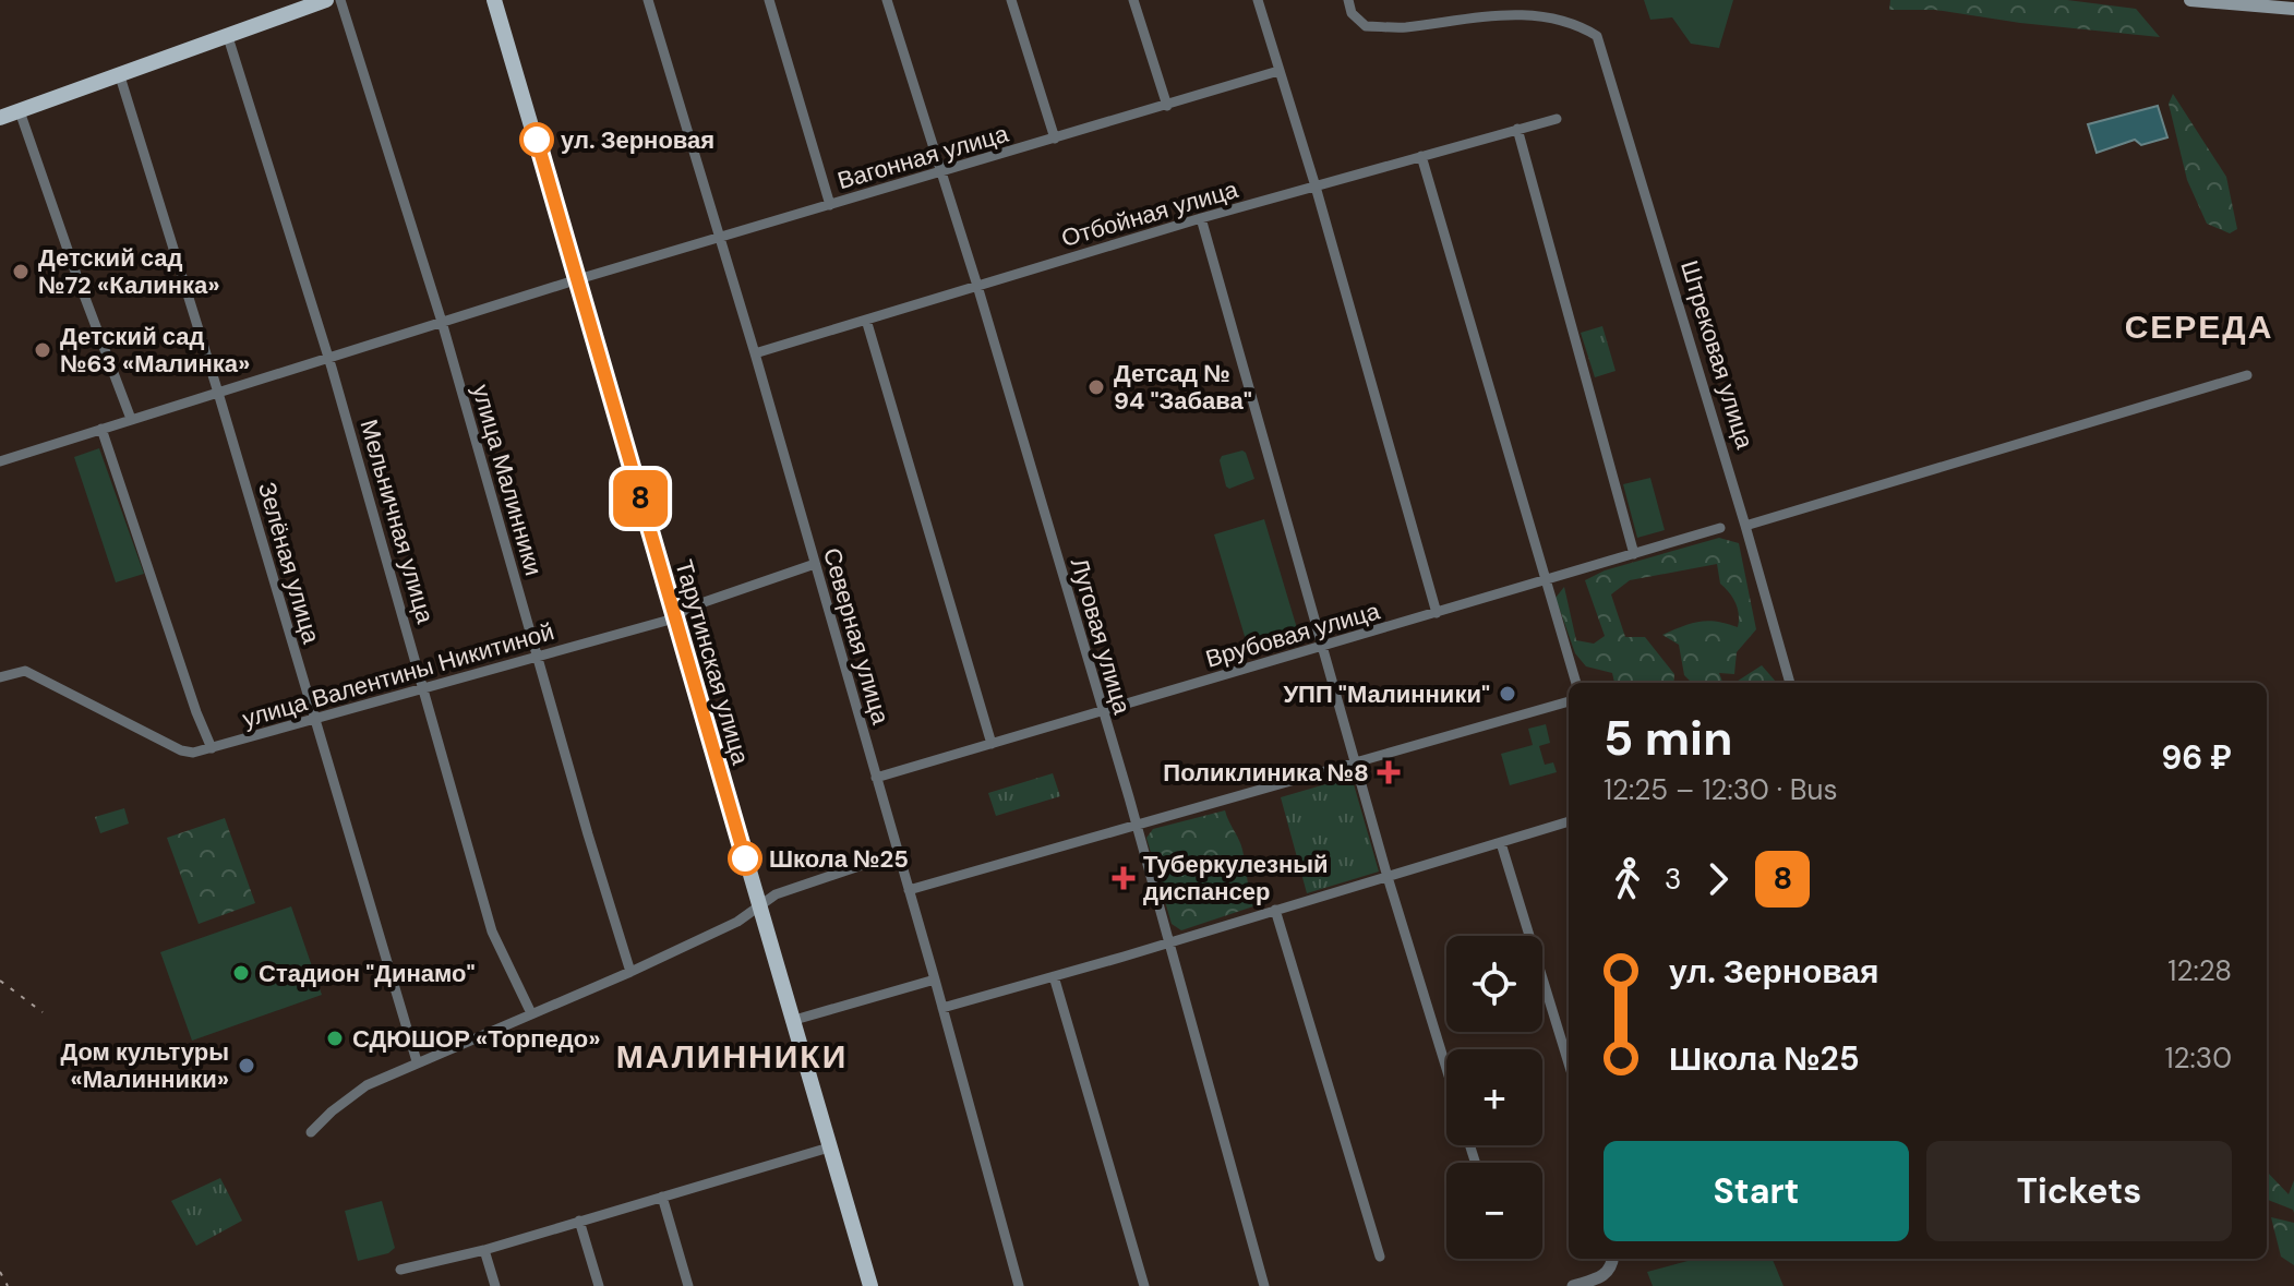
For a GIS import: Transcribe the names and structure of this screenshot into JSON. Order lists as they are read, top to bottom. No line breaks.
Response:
{"streets":{"main road":["Тарутинская улица"],"street":["Вагонная улица","Отбойная улица","Штрековая улица","улица Малинники","Мельничная улица","Зелёная улица","Врубовая улица","Северная улица","Луговая улица","улица Валентины Никитиной"]},"crossings":[["Вагонная улица","улица Малинники"],["Вагонная улица","Мельничная улица"],["Вагонная улица","Зелёная улица"],["Вагонная улица","Северная улица"],["Вагонная улица","Луговая улица"],["Вагонная улица","Тарутинская улица"],["Отбойная улица","Северная улица"],["Отбойная улица","Луговая улица"],["улица Малинники","улица Валентины Никитиной"],["Мельничная улица","улица Валентины Никитиной"],["Зелёная улица","улица Валентины Никитиной"],["Врубовая улица","Северная улица"],["Врубовая улица","Луговая улица"],["Северная улица","улица Валентины Никитиной"],["Тарутинская улица","улица Валентины Никитиной"]],"districts":["СЕРЕДА","МАЛИННИКИ"],"places":{"other":["ул. Зерновая","Детский сад №72 «Калинка»","Детский сад №63 «Малинка»","Детсад № 94 \"Забава\"","УПП \"Малинники\"","Школа №25","Стадион \"Динамо\"","СДЮШОР «Торпедо»","Дом культуры «Малинники»"],"health":["Поликлиника №8","Туберкулезный диспансер"]},"lines":["bus line 8"],"page":{"on_map":"8","heading":["5 min","12:25 – 12:30 · Bus","96 ₽"],"legs":["3","8"],"list":[{"name":"ул. Зерновая","value":"12:28"},{"name":"Школа №25","value":"12:30"}],"map_buttons":["+","−"],"buttons":["Start","Tickets"]}}
